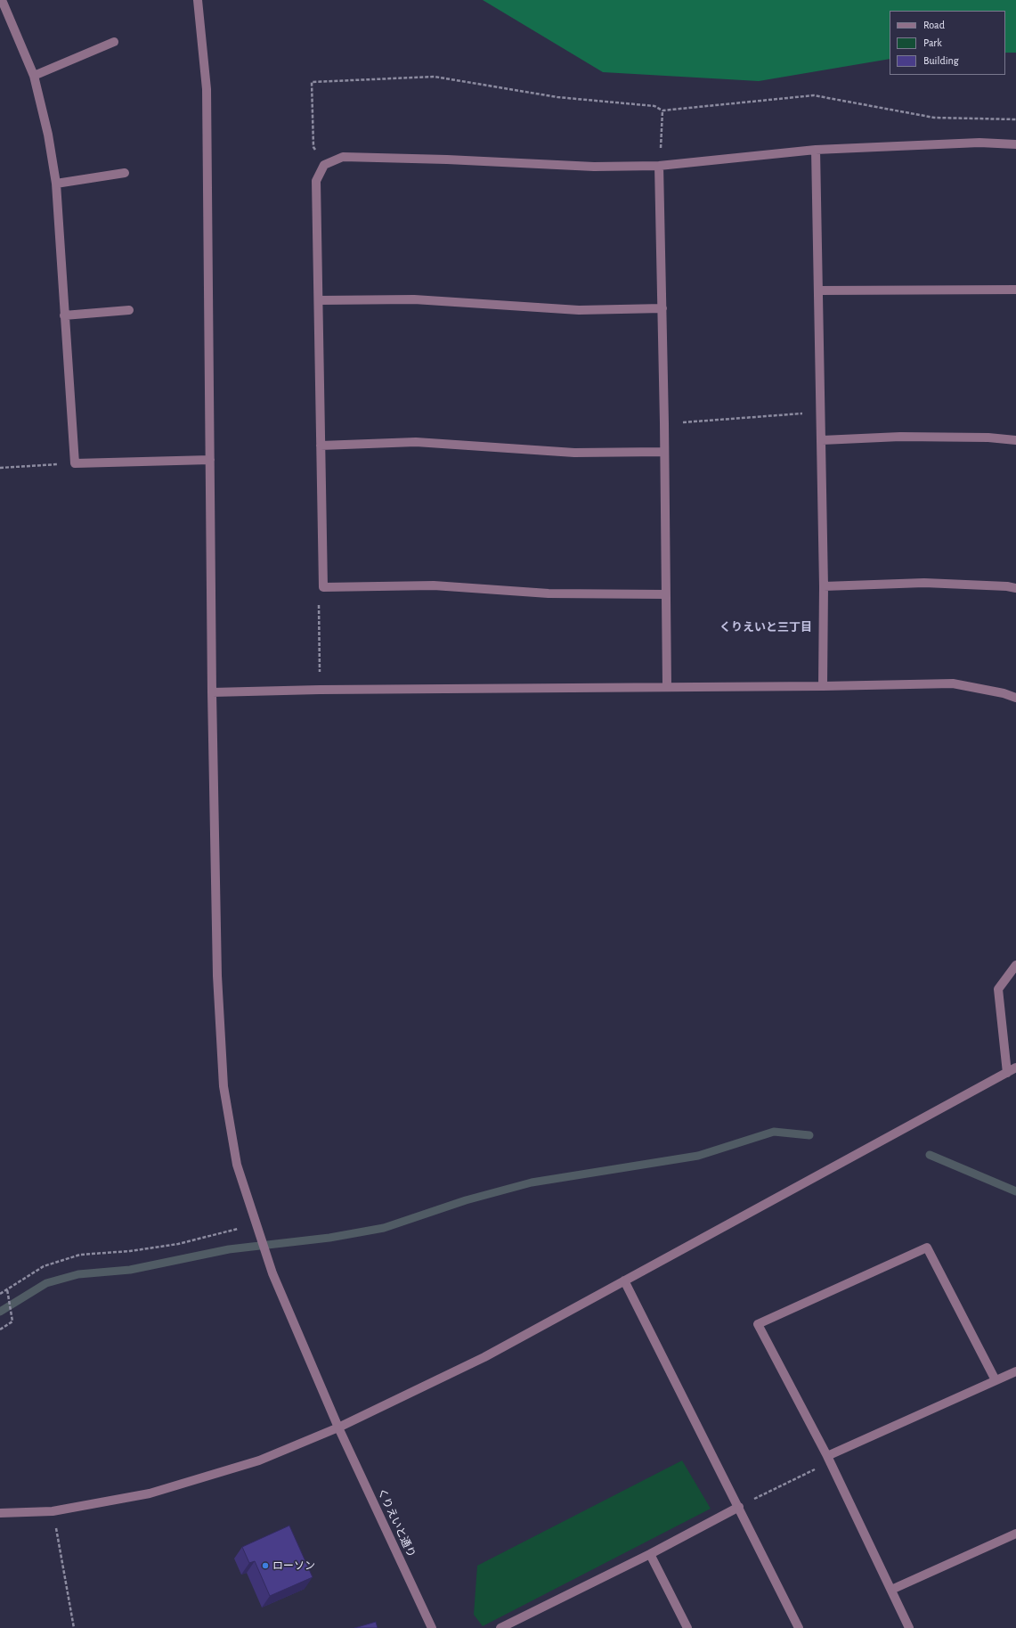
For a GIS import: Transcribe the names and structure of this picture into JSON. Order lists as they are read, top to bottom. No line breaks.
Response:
{"streets":{"street":["くりえいと通り"]},"districts":["くりえいと三丁目"],"places":["ローソン"],"legend":["Road","Park","Building"]}
